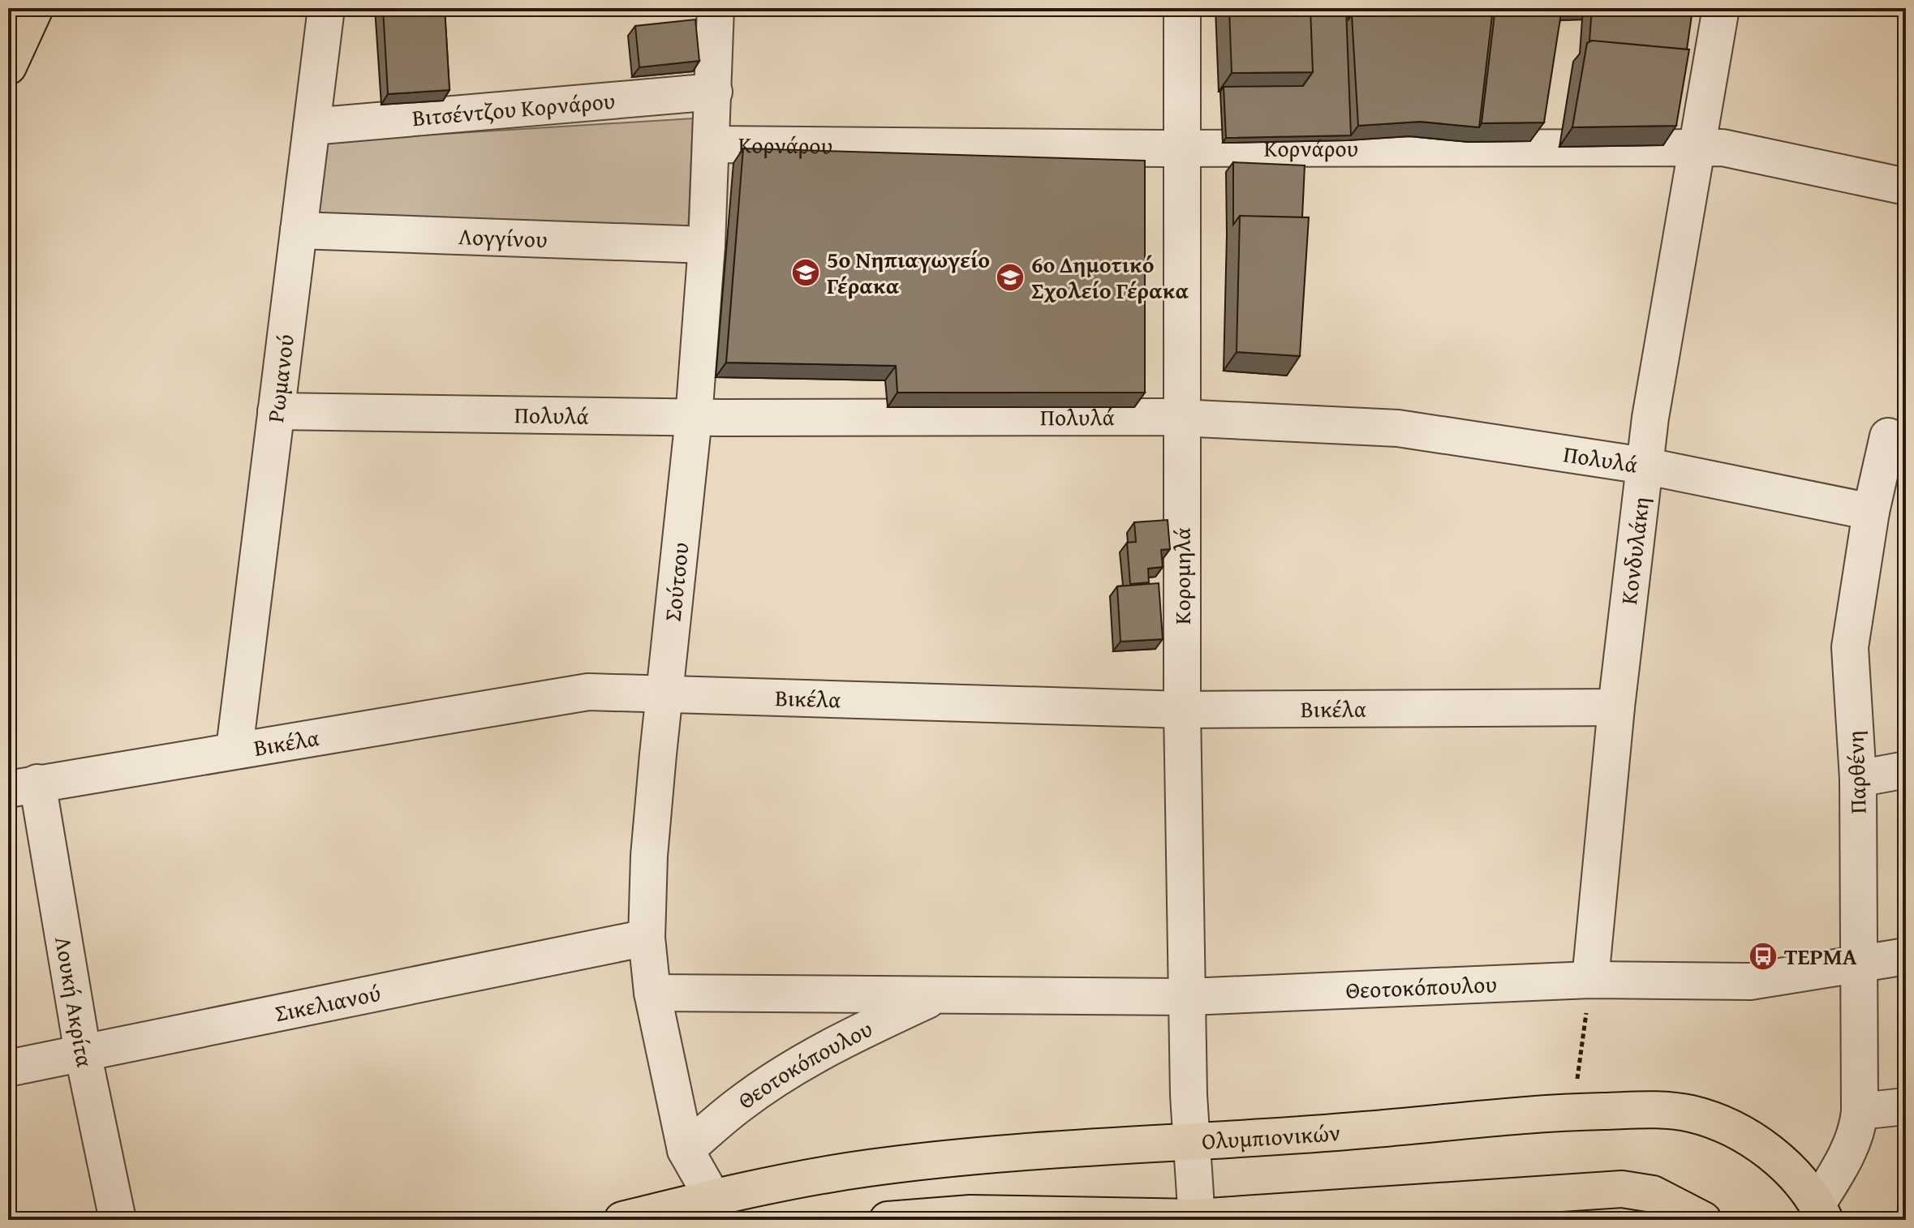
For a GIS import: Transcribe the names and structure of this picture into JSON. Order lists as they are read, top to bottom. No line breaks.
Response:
{"streets":{"main road":["Ολυμπιονικών"],"street":["Βιτσέντζου Κορνάρου","Κορνάρου","Λογγίνου","Ρωμανού","Πολυλά","Κονδυλάκη","Κορομηλά","Σούτσου","Βικέλα","Παρθένη","Θεοτοκόπουλου","Λουκή Ακρίτα","Σικελιανού"]},"crossings":[["Βιτσέντζου Κορνάρου","Ρωμανού"],["Βιτσέντζου Κορνάρου","Σούτσου"],["Κορνάρου","Κονδυλάκη"],["Κορνάρου","Κορομηλά"],["Κορνάρου","Σούτσου"],["Λογγίνου","Ρωμανού"],["Λογγίνου","Σούτσου"],["Ρωμανού","Πολυλά"],["Ρωμανού","Βικέλα"],["Πολυλά","Κονδυλάκη"],["Πολυλά","Κορομηλά"],["Πολυλά","Σούτσου"],["Πολυλά","Παρθένη"],["Κονδυλάκη","Βικέλα"],["Κονδυλάκη","Θεοτοκόπουλου"],["Κορομηλά","Βικέλα"],["Κορομηλά","Θεοτοκόπουλου"],["Κορομηλά","Ολυμπιονικών"],["Σούτσου","Βικέλα"],["Σούτσου","Θεοτοκόπουλου"],["Σούτσου","Σικελιανού"],["Σούτσου","Ολυμπιονικών"],["Βικέλα","Λουκή Ακρίτα"],["Παρθένη","Θεοτοκόπουλου"],["Παρθένη","Ολυμπιονικών"],["Λουκή Ακρίτα","Σικελιανού"]],"places":{"school or university":["5ο Νηπιαγωγείο Γέρακα","6ο Δημοτικό Σχολείο Γέρακα"],"bus stop":["ΤΕΡΜΑ"]}}
